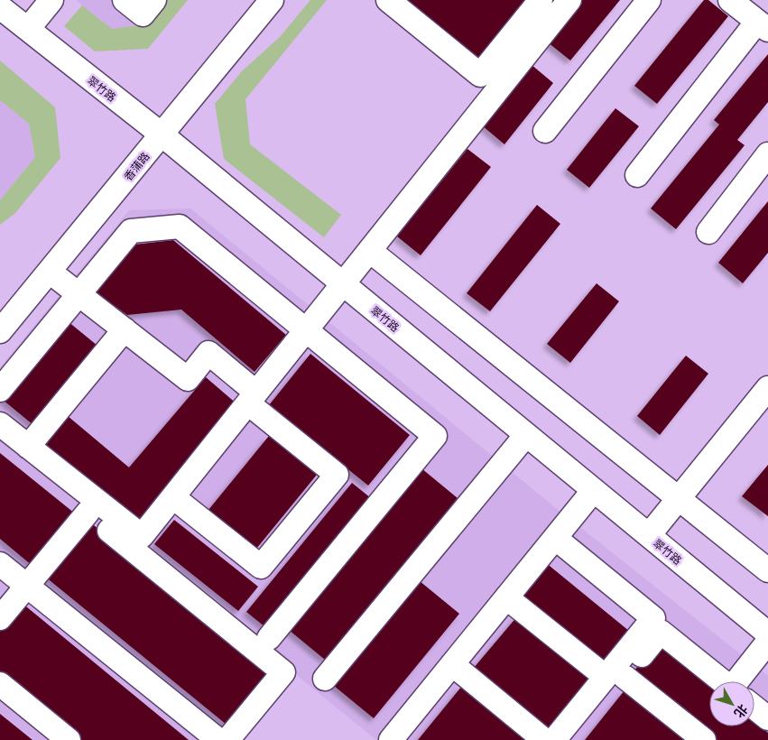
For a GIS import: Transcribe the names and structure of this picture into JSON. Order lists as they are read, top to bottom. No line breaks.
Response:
{"streets":{"street":["翠竹路","香蒲路"]},"crossings":[["翠竹路","香蒲路"]],"north":"bottom right"}
